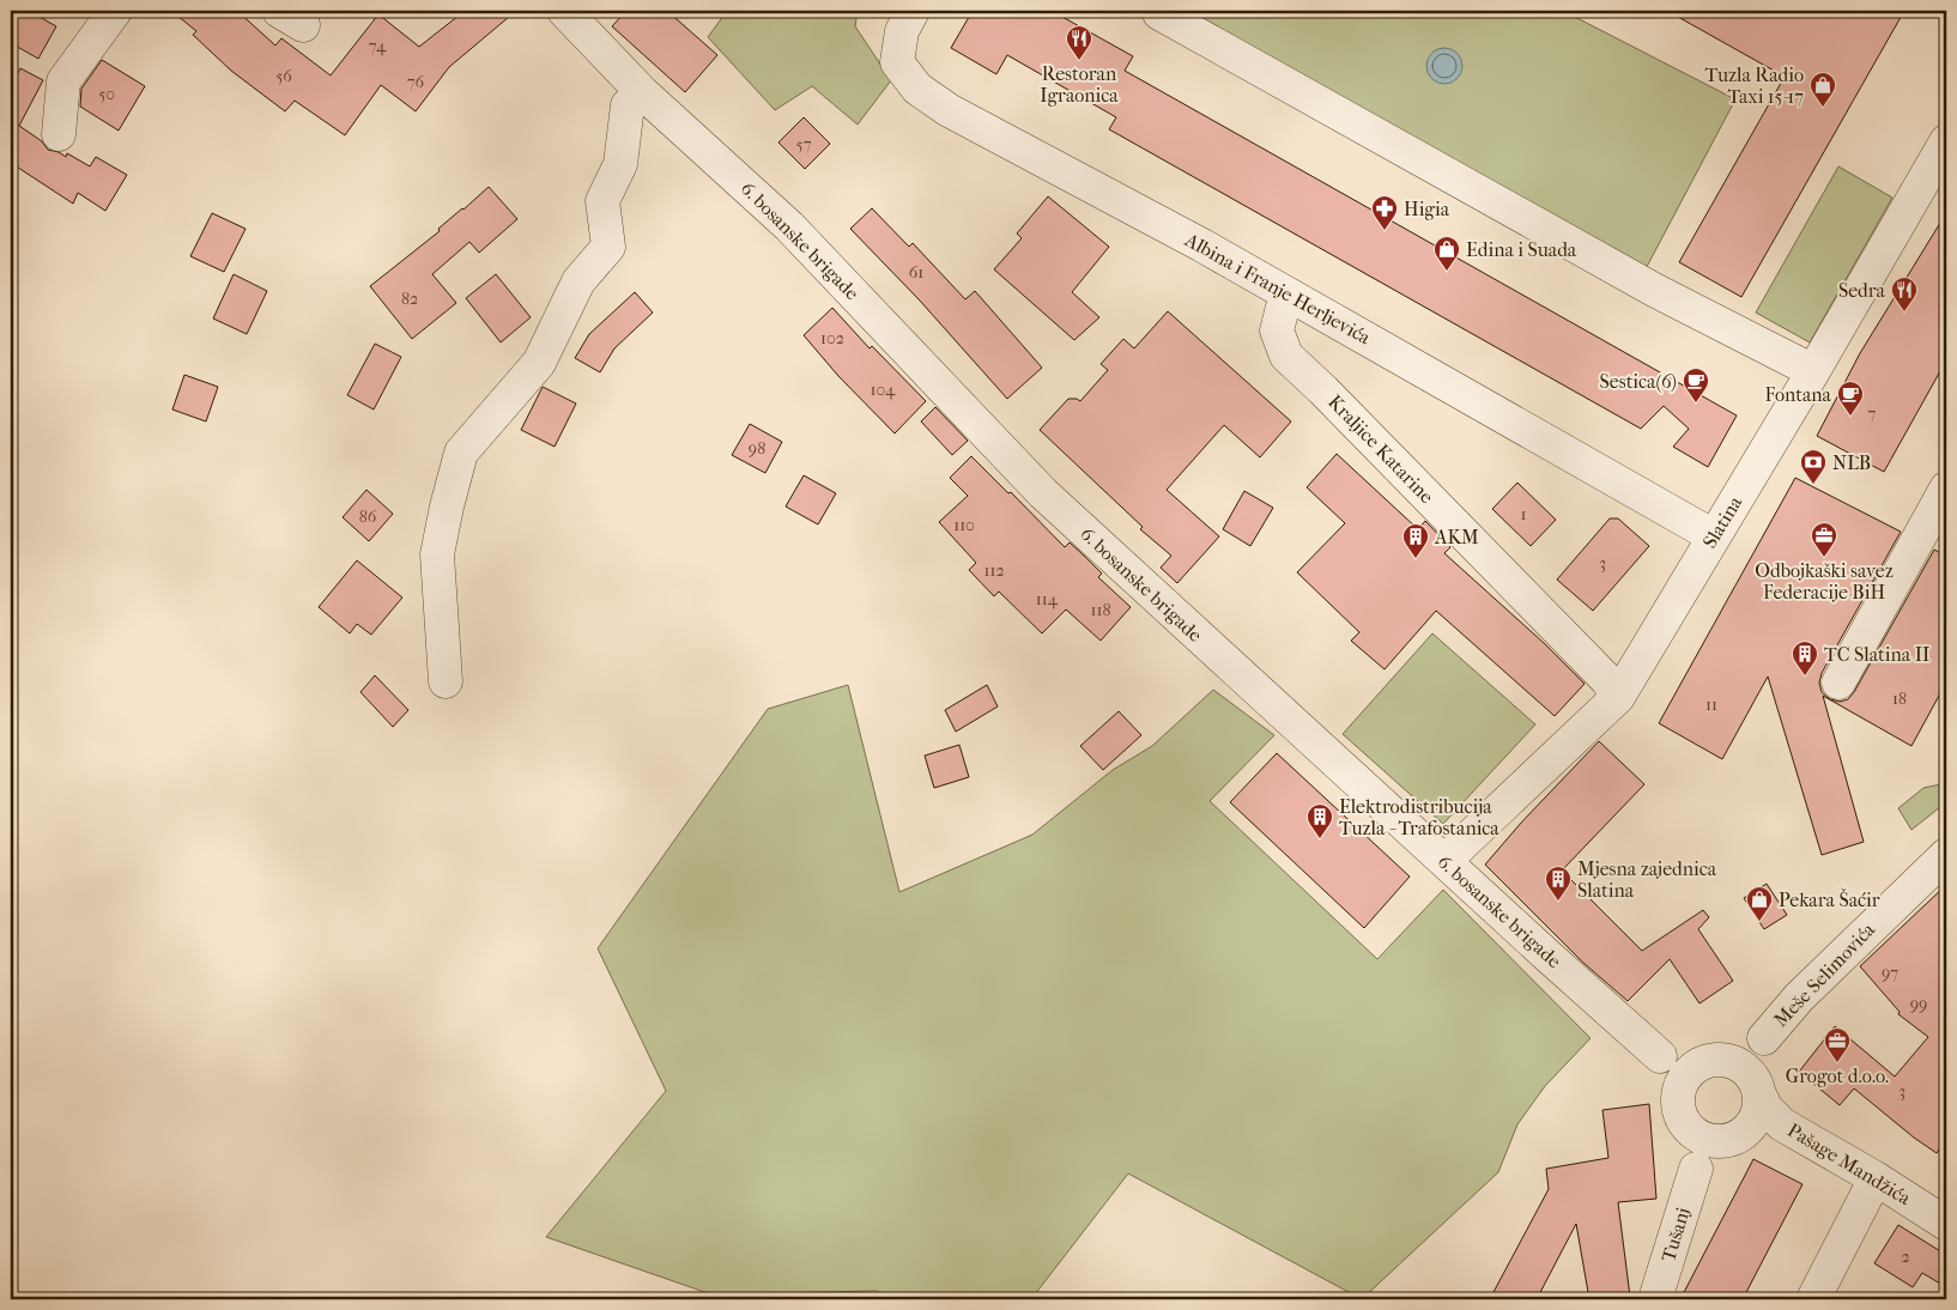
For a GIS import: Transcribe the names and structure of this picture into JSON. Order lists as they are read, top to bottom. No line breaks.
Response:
{"streets":{"street":["6. bosanske brigade","Albina i Franje Herljevića","Kraljice Katarine","Slatina","Meše Selimovića","Pašage Mandžića","Tušanj"]},"crossings":[["6. bosanske brigade","Slatina"],["Albina i Franje Herljevića","Kraljice Katarine"],["Albina i Franje Herljevića","Slatina"],["Kraljice Katarine","Slatina"]],"places":{"restaurant":["Restoran Igraonica","Sedra"],"shop":["Tuzla Radio Taxi 15-17","Edina i Suada","Pekara Šaćir"],"pharmacy":["Higia"],"cafe":["Sestica(6)","Fontana"],"bank":["NLB"],"office":["Odbojkaški savez Federacije BiH","Grogot d.o.o."],"building":["AKM","TC Slatina II","Elektrodistribucija Tuzla - Trafostanica","Mjesna zajednica Slatina"]},"house_numbers":["74","56","76","50","57","61","82","102","104","7","98","1","86","110","3","112","114","118","18","11","97","99","3","2"]}
